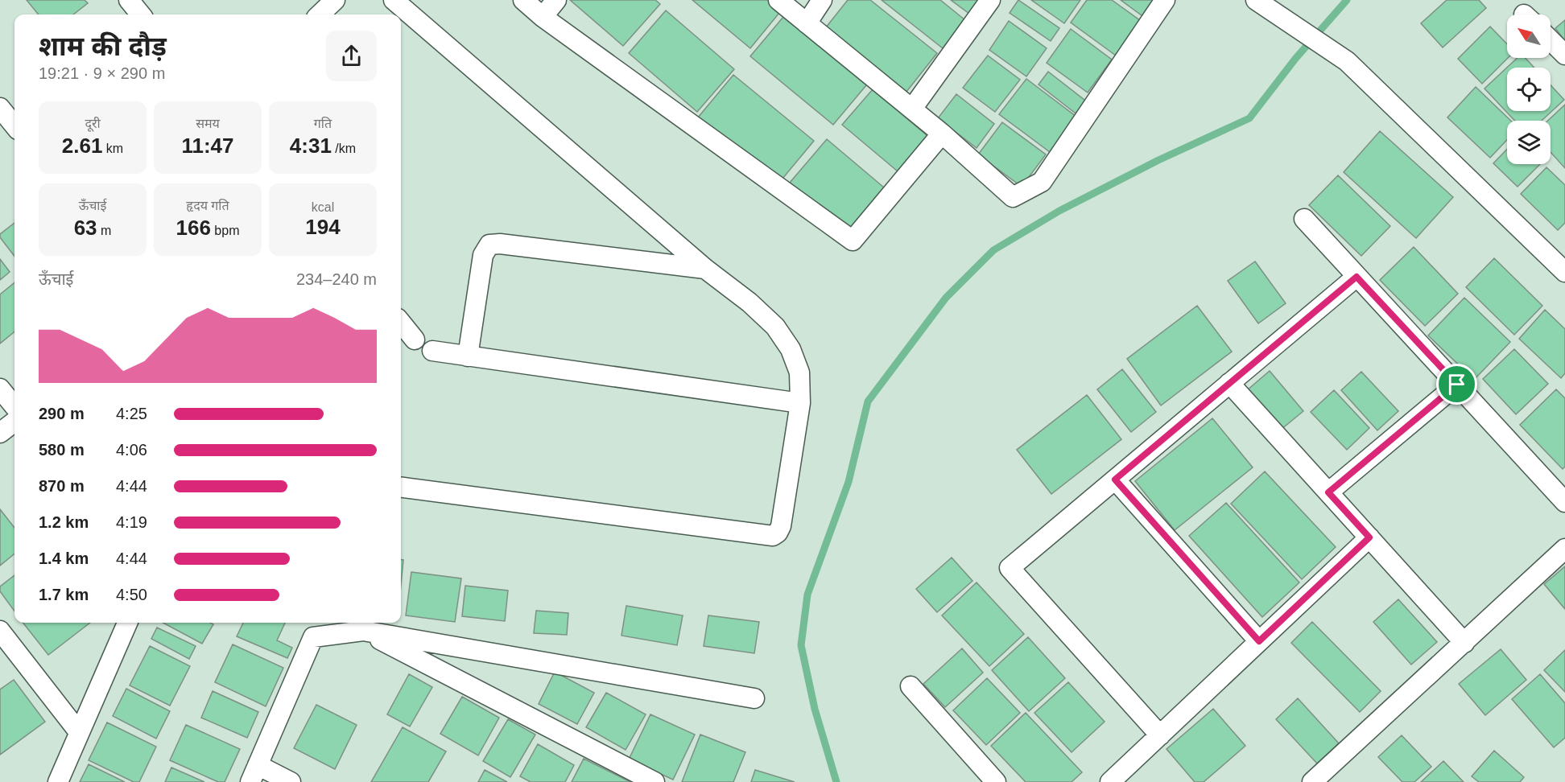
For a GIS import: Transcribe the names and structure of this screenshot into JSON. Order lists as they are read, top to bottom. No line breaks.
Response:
{"north":"top left","page":{"heading":["शाम की दौड़","19:21 · 9 × 290 m"],"stats":[["दूरी","2.61 km"],["समय","11:47"],["गति","4:31 /km"],["ऊँचाई","63 m"],["हृदय गति","166 bpm"],["kcal","194"]],"chart":["ऊँचाई","234–240 m"],"list":[{"name":"290 m","note":"4:25"},{"name":"580 m","note":"4:06"},{"name":"870 m","note":"4:44"},{"name":"1.2 km","note":"4:19"},{"name":"1.4 km","note":"4:44"},{"name":"1.7 km","note":"4:50"}]}}
